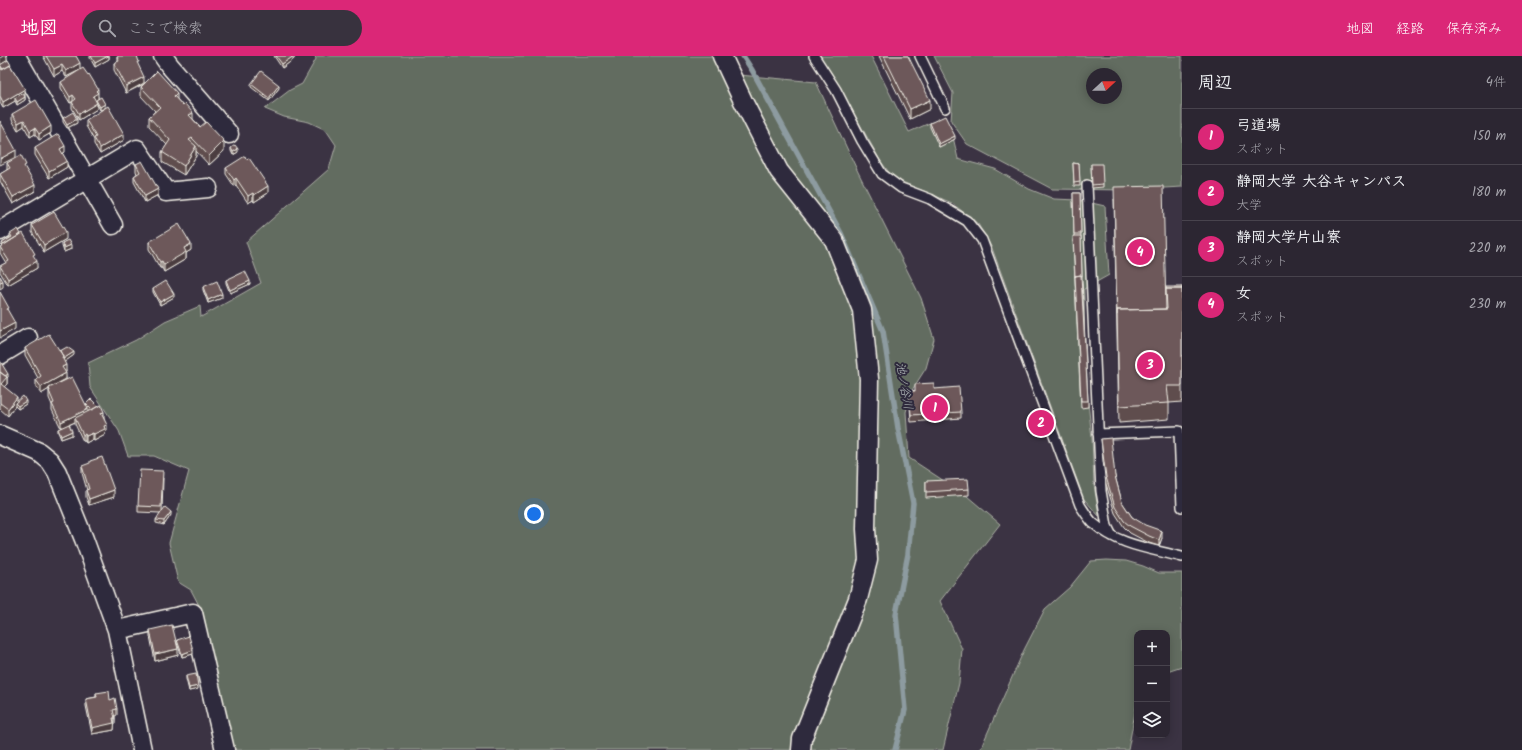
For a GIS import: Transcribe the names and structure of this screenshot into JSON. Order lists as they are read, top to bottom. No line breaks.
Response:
{"water":["池ノ谷川"],"north":"right","page":{"header":"地図","search":"ここで検索","nav":["地図","経路","保存済み"],"heading":["周辺","4件"],"list":[{"mark":"1","name":"弓道場","note":"スポット","value":"150 m"},{"mark":"2","name":"静岡大学 大谷キャンパス","note":"大学","value":"180 m"},{"mark":"3","name":"静岡大学片山寮","note":"スポット","value":"220 m"},{"mark":"4","name":"女","note":"スポット","value":"230 m"}],"pins":["4","3","1","2"],"map_buttons":["+","−"]}}
